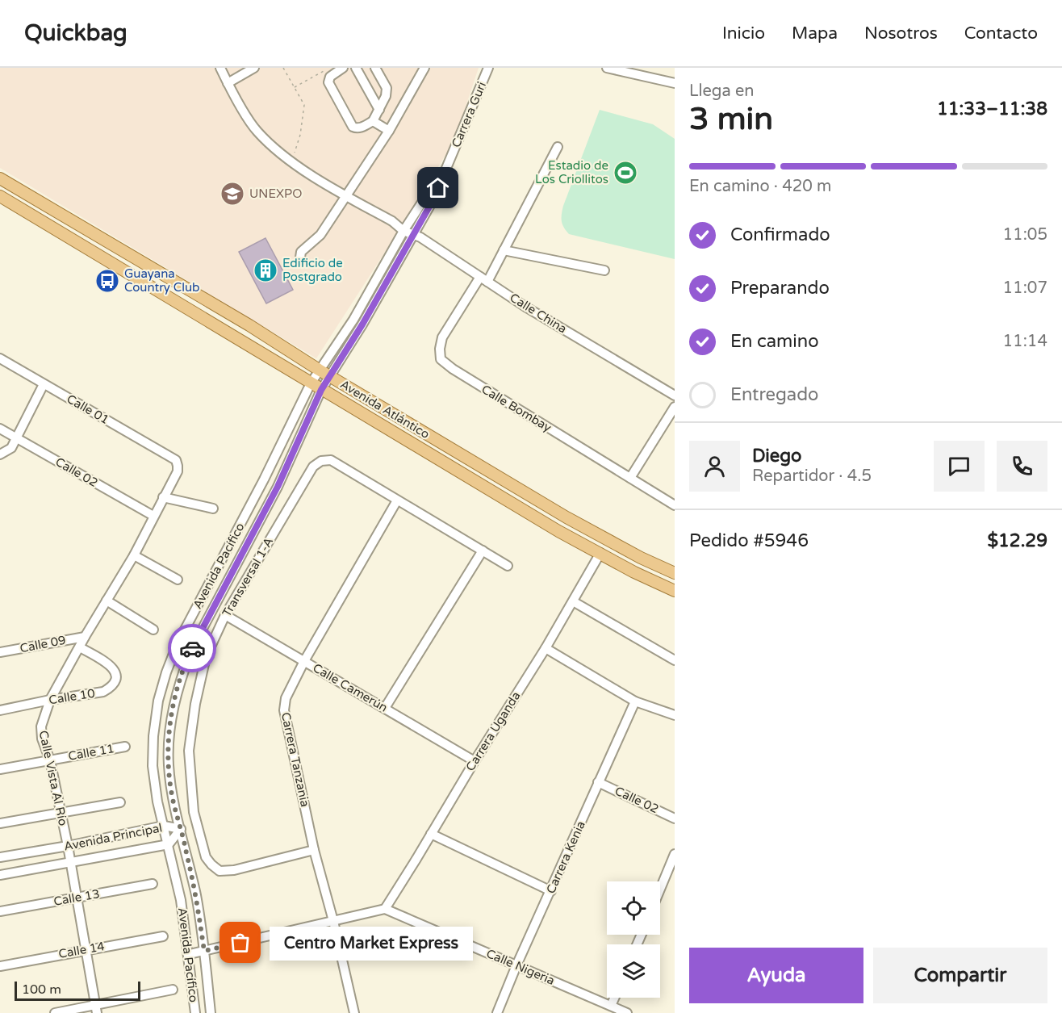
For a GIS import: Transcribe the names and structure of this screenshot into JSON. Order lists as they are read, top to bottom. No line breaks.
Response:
{"streets":{"main road":["Avenida Atlántico"],"street":["Carrera Guri","Calle China","Calle Bombay","Calle 01","Calle 02","Avenida Pacífico","Transversal 1-A","Calle 09","Calle Camerún","Calle 10","Carrera Uganda","Calle 11","Carrera Tanzania","Calle Vista Al Río","Avenida Principal","Carrera Kenia","Calle 13","Calle 14","Calle Nigeria"]},"crossings":[["Carrera Guri","Calle China"],["Carrera Guri","Avenida Atlántico"],["Carrera Guri","Avenida Pacífico"],["Calle China","Calle Bombay"],["Calle 01","Calle Vista Al Río"],["Avenida Atlántico","Avenida Pacífico"],["Avenida Atlántico","Carrera Uganda"],["Calle 02","Calle Vista Al Río"],["Calle 02","Carrera Kenia"],["Avenida Pacífico","Avenida Principal"],["Transversal 1-A","Calle Camerún"],["Transversal 1-A","Carrera Tanzania"],["Calle 09","Calle Vista Al Río"],["Calle Camerún","Carrera Uganda"],["Calle Camerún","Carrera Tanzania"],["Calle 10","Calle Vista Al Río"],["Carrera Uganda","Calle Nigeria"],["Calle 11","Calle Vista Al Río"],["Calle Vista Al Río","Avenida Principal"],["Calle Vista Al Río","Calle 13"],["Calle Vista Al Río","Calle 14"],["Carrera Kenia","Calle Nigeria"]],"places":{"sports":["Estadio de Los Criollitos"],"school or university":["UNEXPO"],"building":["Edificio de Postgrado"],"bus stop":["Guayana Country Club"],"other":["Centro Market Express"]},"scale_bar":"100 m","page":{"header":"Quickbag","nav":["Inicio","Mapa","Nosotros","Contacto"],"heading":["3 min","Llega en","11:33–11:38"],"panel":["Diego","Repartidor · 4.5","Pedido #5946","$12.29"],"bar":"En camino · 420 m","list":[["Confirmado","11:05"],["Preparando","11:07"],["En camino","11:14"],"Entregado"],"bubble":"Centro Market Express","buttons":["Ayuda","Compartir"],"scale":"100 m"}}
